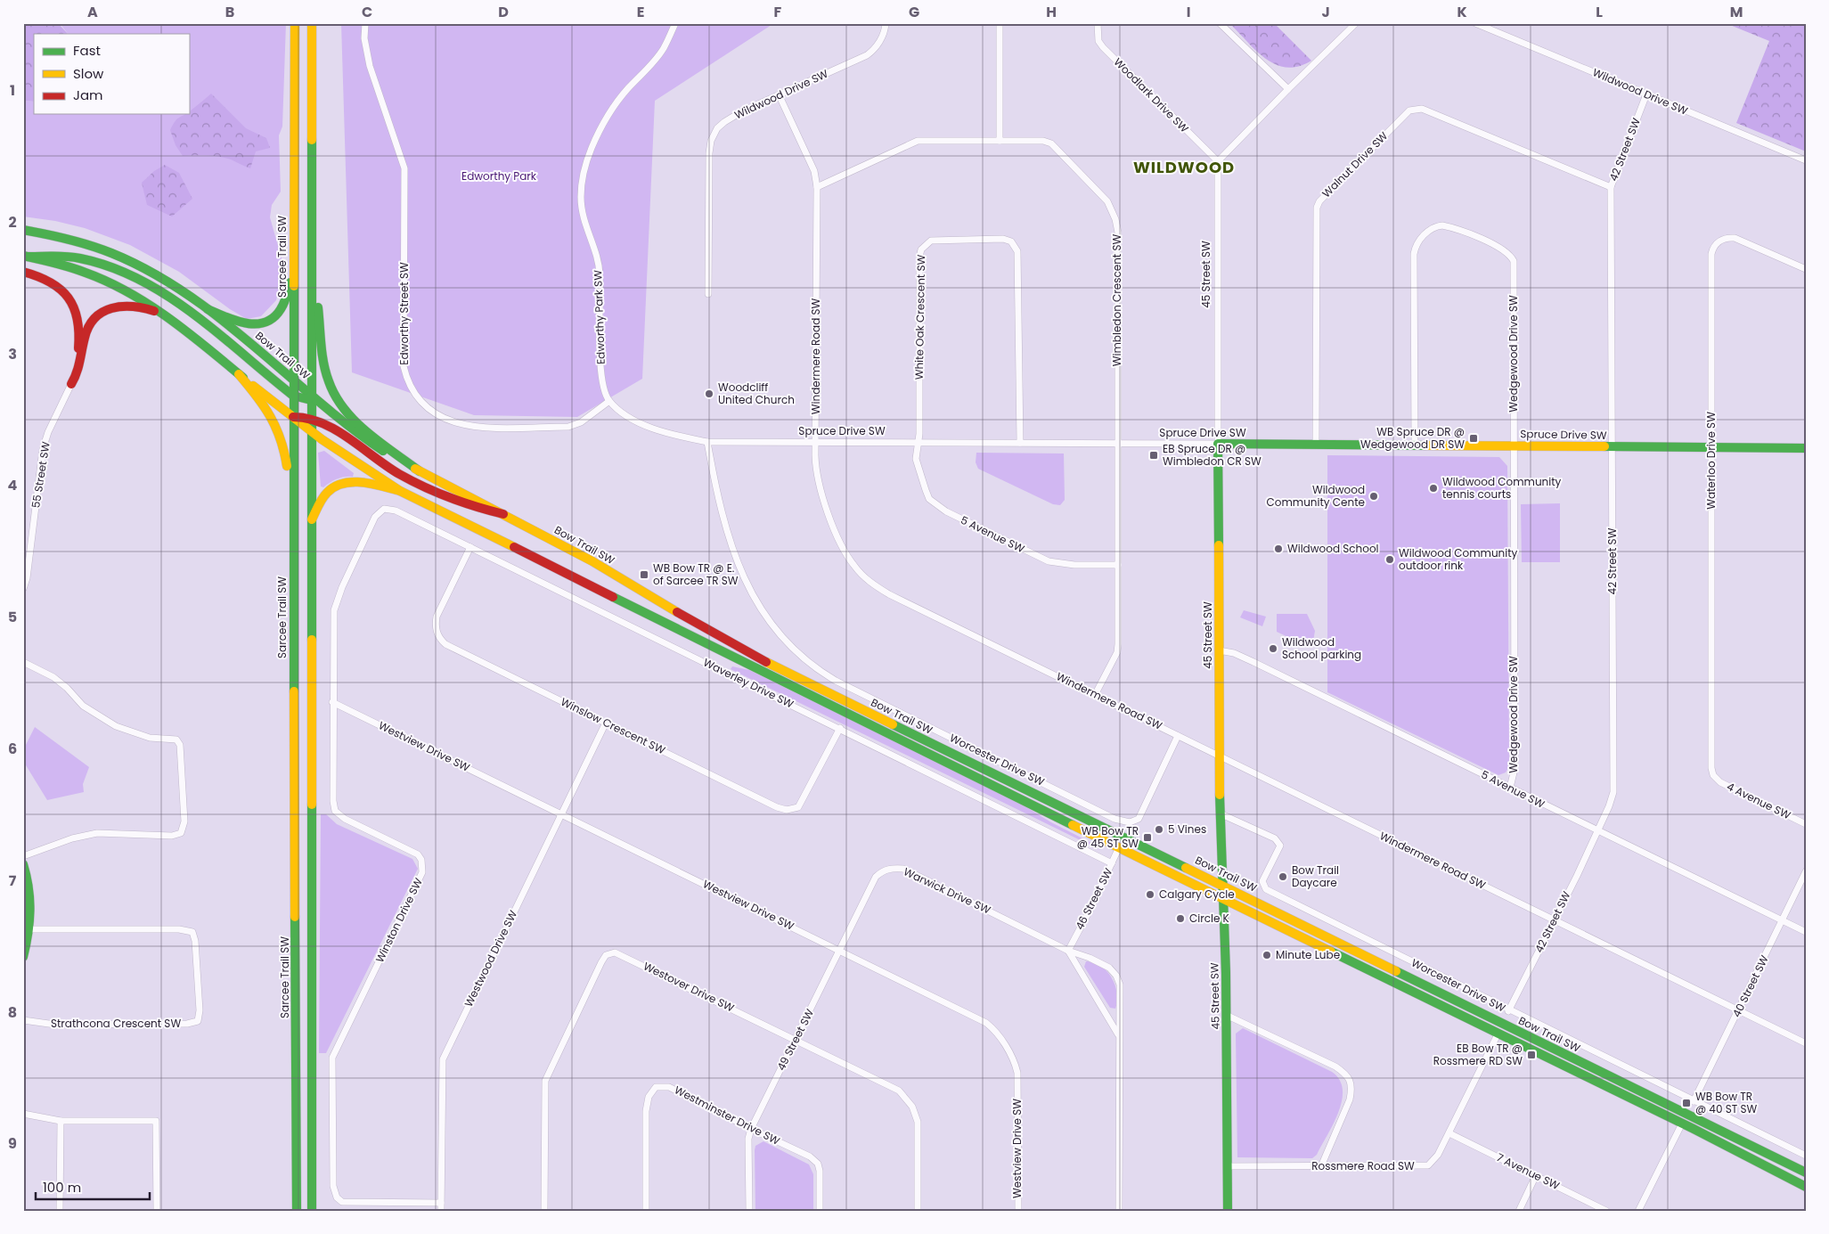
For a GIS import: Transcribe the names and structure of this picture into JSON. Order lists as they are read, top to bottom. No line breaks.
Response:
{"streets":{"main road":["Sarcee Trail SW","45 Street SW","Bow Trail SW","Spruce Drive SW"],"street":["Wildwood Drive SW","Woodlark Drive SW","42 Street SW","Walnut Drive SW","Wimbledon Crescent SW","Edworthy Street SW","Edworthy Park SW","White Oak Crescent SW","Wedgewood Drive SW","Windermere Road SW","Waterloo Drive SW","55 Street SW","5 Avenue SW","Waverley Drive SW","Winslow Crescent SW","Westview Drive SW","Worcester Drive SW","4 Avenue SW","Warwick Drive SW","46 Street SW","Winston Drive SW","Westwood Drive SW","40 Street SW","Westover Drive SW","Strathcona Crescent SW","49 Street SW","Westminster Drive SW","Rossmere Road SW","7 Avenue SW"]},"crossings":[["Wildwood Drive SW","42 Street SW"],["Wildwood Drive SW","Windermere Road SW"],["Woodlark Drive SW","45 Street SW"],["42 Street SW","Walnut Drive SW"],["42 Street SW","Windermere Road SW"],["42 Street SW","Spruce Drive SW"],["42 Street SW","5 Avenue SW"],["42 Street SW","Worcester Drive SW"],["Walnut Drive SW","Spruce Drive SW"],["Sarcee Trail SW","Bow Trail SW"],["45 Street SW","Bow Trail SW"],["45 Street SW","Windermere Road SW"],["45 Street SW","Spruce Drive SW"],["45 Street SW","5 Avenue SW"],["45 Street SW","Worcester Drive SW"],["45 Street SW","Rossmere Road SW"],["Wimbledon Crescent SW","Windermere Road SW"],["Wimbledon Crescent SW","Spruce Drive SW"],["Wimbledon Crescent SW","5 Avenue SW"],["Edworthy Street SW","Edworthy Park SW"],["Edworthy Street SW","Spruce Drive SW"],["Edworthy Park SW","Spruce Drive SW"],["White Oak Crescent SW","Spruce Drive SW"],["White Oak Crescent SW","5 Avenue SW"],["Wedgewood Drive SW","Spruce Drive SW"],["Wedgewood Drive SW","5 Avenue SW"],["Bow Trail SW","46 Street SW"],["Bow Trail SW","Rossmere Road SW"],["Windermere Road SW","Spruce Drive SW"],["Windermere Road SW","Worcester Drive SW"],["Windermere Road SW","40 Street SW"],["Spruce Drive SW","Waterloo Drive SW"],["Spruce Drive SW","5 Avenue SW"],["Spruce Drive SW","Worcester Drive SW"],["Waterloo Drive SW","4 Avenue SW"],["5 Avenue SW","40 Street SW"],["Waverley Drive SW","Winslow Crescent SW"],["Waverley Drive SW","46 Street SW"],["Waverley Drive SW","Winston Drive SW"],["Winslow Crescent SW","Westwood Drive SW"],["Westview Drive SW","Warwick Drive SW"],["Westview Drive SW","Winston Drive SW"],["Westview Drive SW","Westwood Drive SW"],["Westview Drive SW","49 Street SW"],["Worcester Drive SW","40 Street SW"],["Warwick Drive SW","46 Street SW"],["Warwick Drive SW","49 Street SW"],["Winston Drive SW","Westwood Drive SW"],["Westover Drive SW","49 Street SW"],["49 Street SW","Westminster Drive SW"],["Rossmere Road SW","7 Avenue SW"]],"districts":["WILDWOOD"],"parks":["Edworthy Park"],"places":{"other":["Woodcliff United Church","Wildwood Community tennis courts","Wildwood Community Cente","Wildwood School","Wildwood Community outdoor rink","Wildwood School parking","5 Vines","Bow Trail Daycare","Calgary Cycle","Circle K","Minute Lube"],"transit":["WB Spruce DR @ Wedgewood DR SW","EB Spruce DR @ Wimbledon CR SW","WB Bow TR @ E. of Sarcee TR SW","WB Bow TR @ 45 ST SW","EB Bow TR @ Rossmere RD SW","WB Bow TR @ 40 ST SW"]},"legend":["Fast","Slow","Jam"],"scale_bar":"100 m","grid":{"columns":["A","B","C","D","E","F","G","H","I","J","K","L","M"],"rows":["1","2","3","4","5","6","7","8","9"]}}
